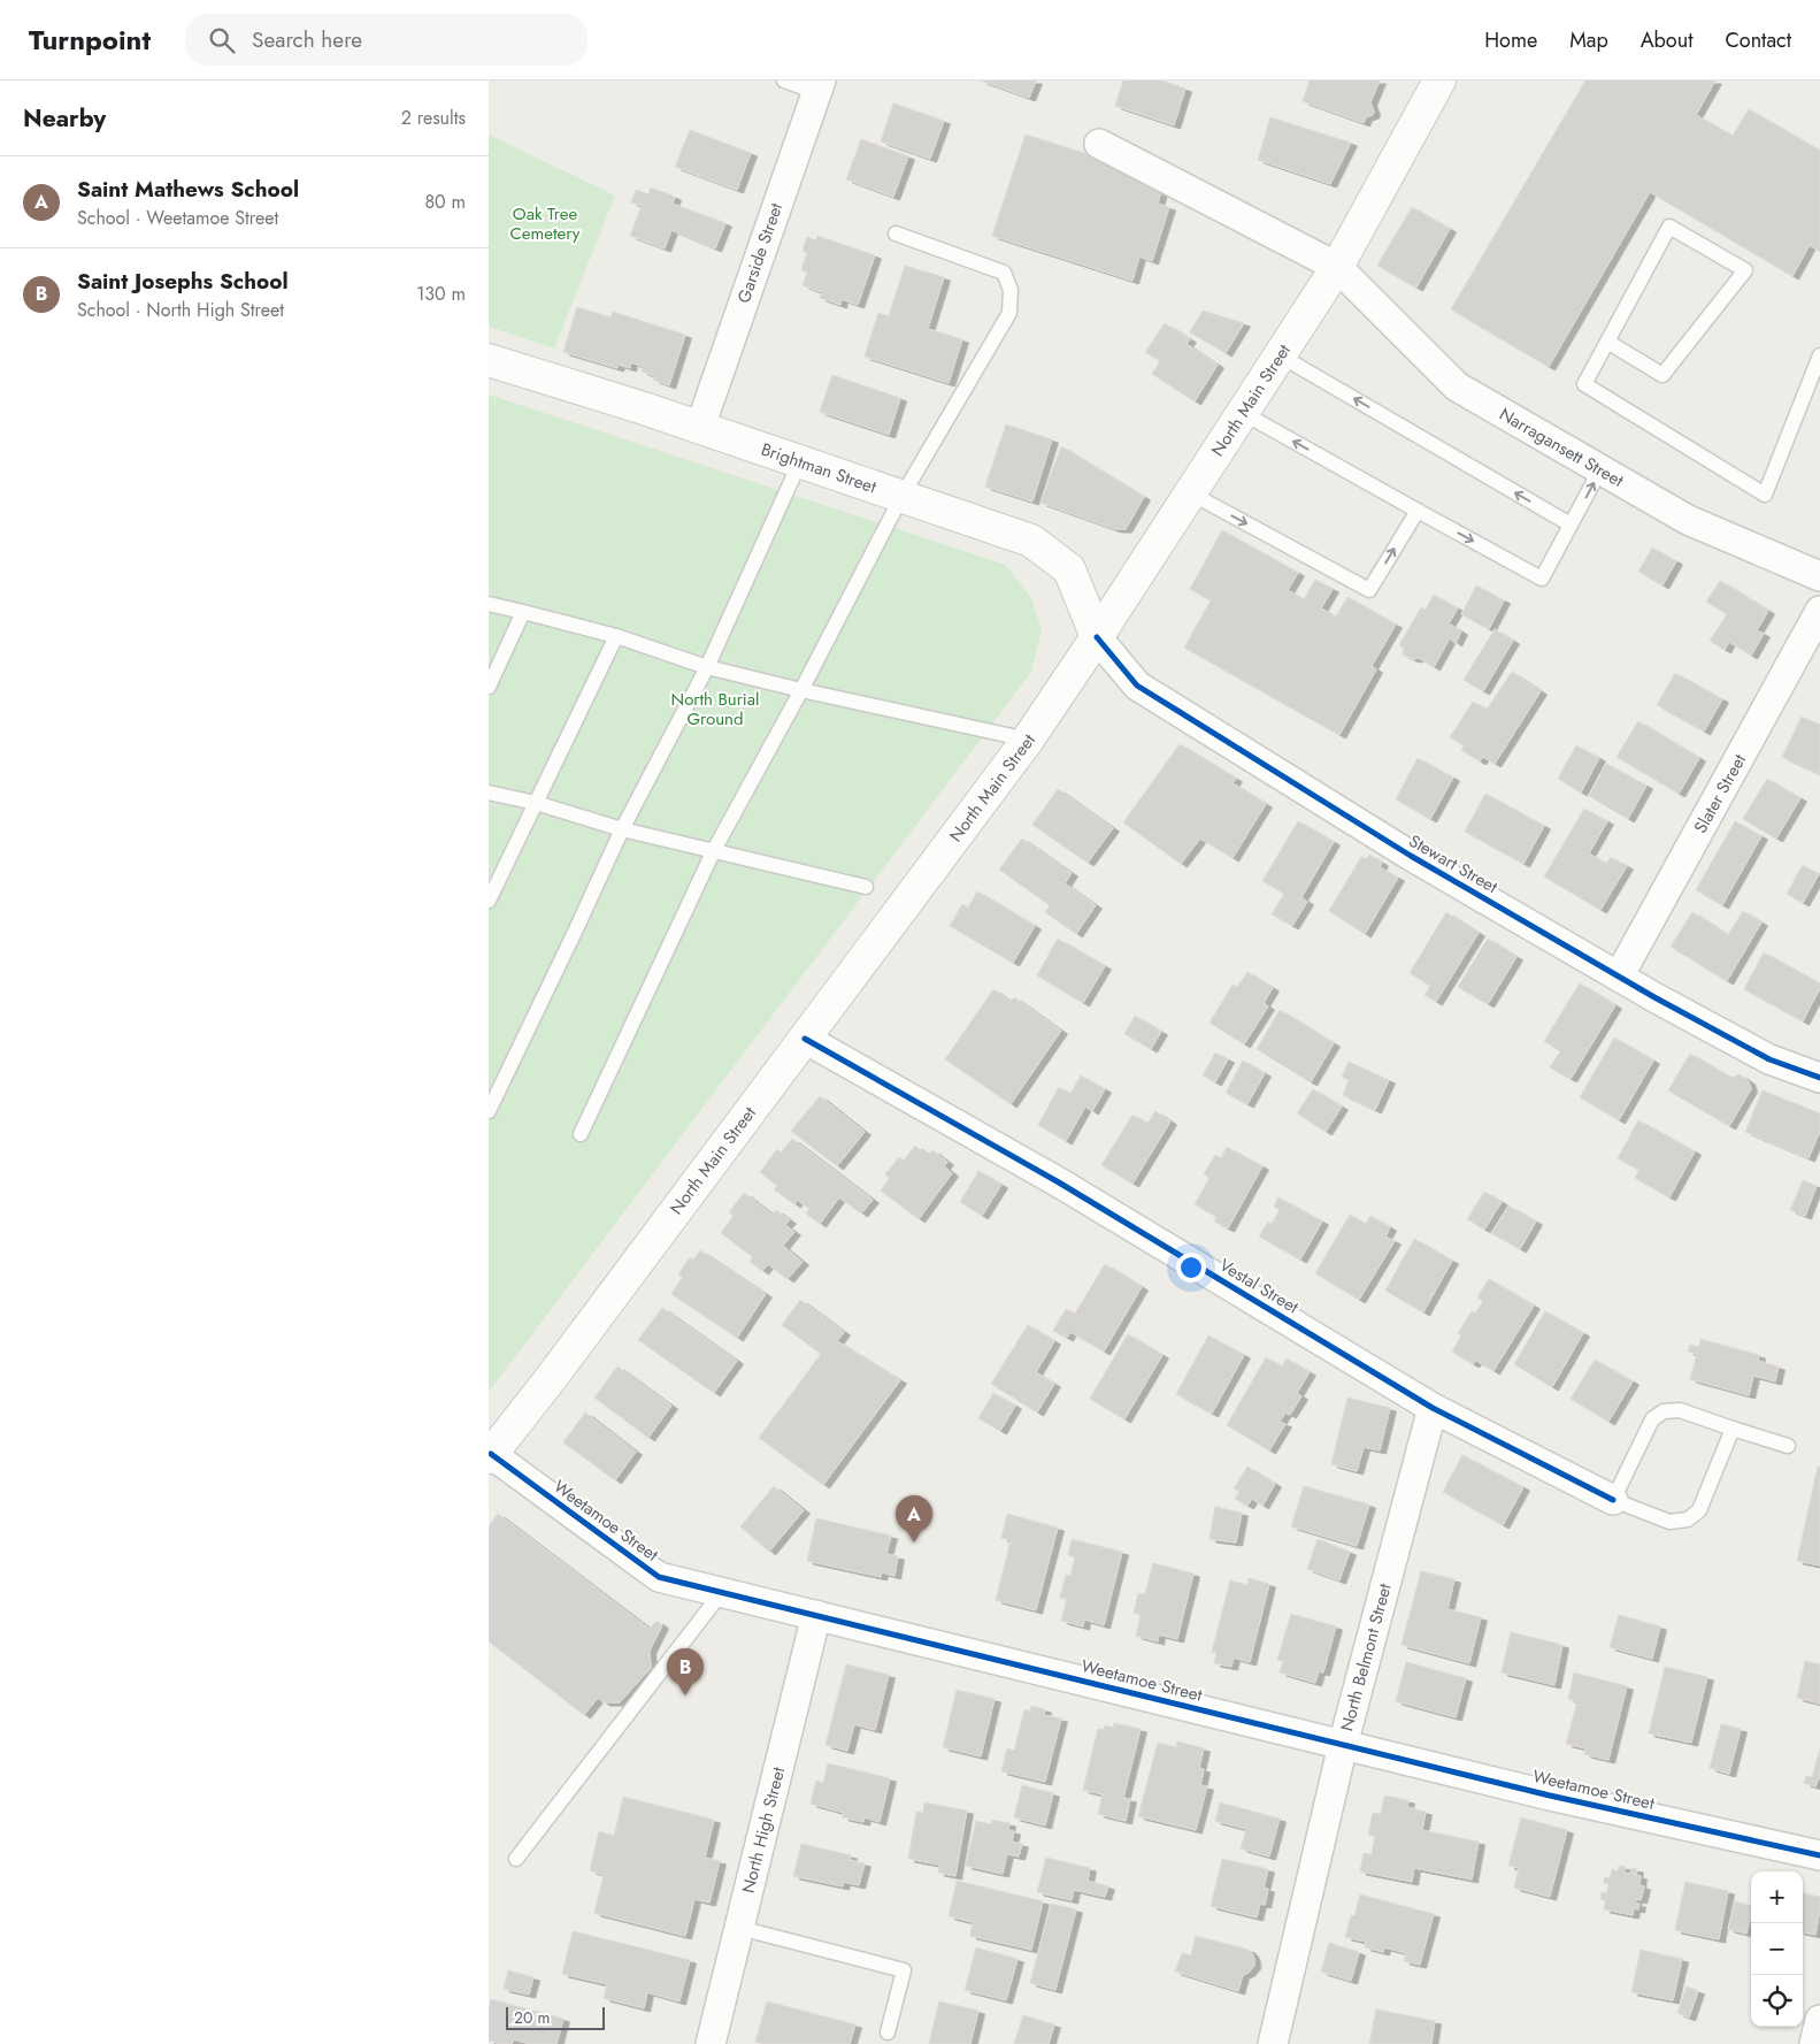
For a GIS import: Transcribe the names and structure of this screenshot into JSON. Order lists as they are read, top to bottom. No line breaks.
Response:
{"streets":{"main road":["North Main Street","Brightman Street"],"street":["Garside Street","Narragansett Street","Slater Street","Stewart Street","Vestal Street","Weetamoe Street","North Belmont Street","North High Street"]},"crossings":[["Garside Street","Brightman Street"],["North Main Street","Narragansett Street"],["North Main Street","Brightman Street"],["North Main Street","Stewart Street"],["North Main Street","Vestal Street"],["North Main Street","Weetamoe Street"],["Brightman Street","Stewart Street"],["Slater Street","Stewart Street"],["Vestal Street","North Belmont Street"],["Weetamoe Street","North Belmont Street"],["Weetamoe Street","North High Street"]],"parks":["Oak Tree Cemetery","North Burial Ground"],"scale_bar":"20 m","page":{"header":"Turnpoint","search":"Search here","nav":["Home","Map","About","Contact"],"heading":["Nearby","2 results"],"list":[{"mark":"A","name":"Saint Mathews School","note":"School · Weetamoe Street","value":"80 m"},{"mark":"B","name":"Saint Josephs School","note":"School · North High Street","value":"130 m"}],"pins":["A","B"],"map_buttons":["+","−"],"scale":"20 m"}}
